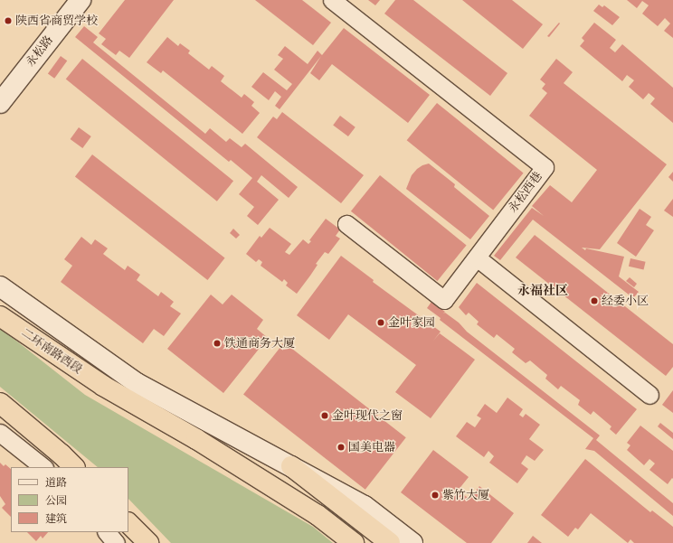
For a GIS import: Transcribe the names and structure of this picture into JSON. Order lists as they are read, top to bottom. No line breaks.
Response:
{"streets":{"highway":["二环南路西段"],"street":["永松路","永松西巷"]},"districts":["永福社区"],"places":["陕西省商贸学校","经委小区","金叶家园","铁通商务大厦","金叶现代之窗","国美电器","紫竹大厦"],"legend":["道路","公园","建筑"]}
